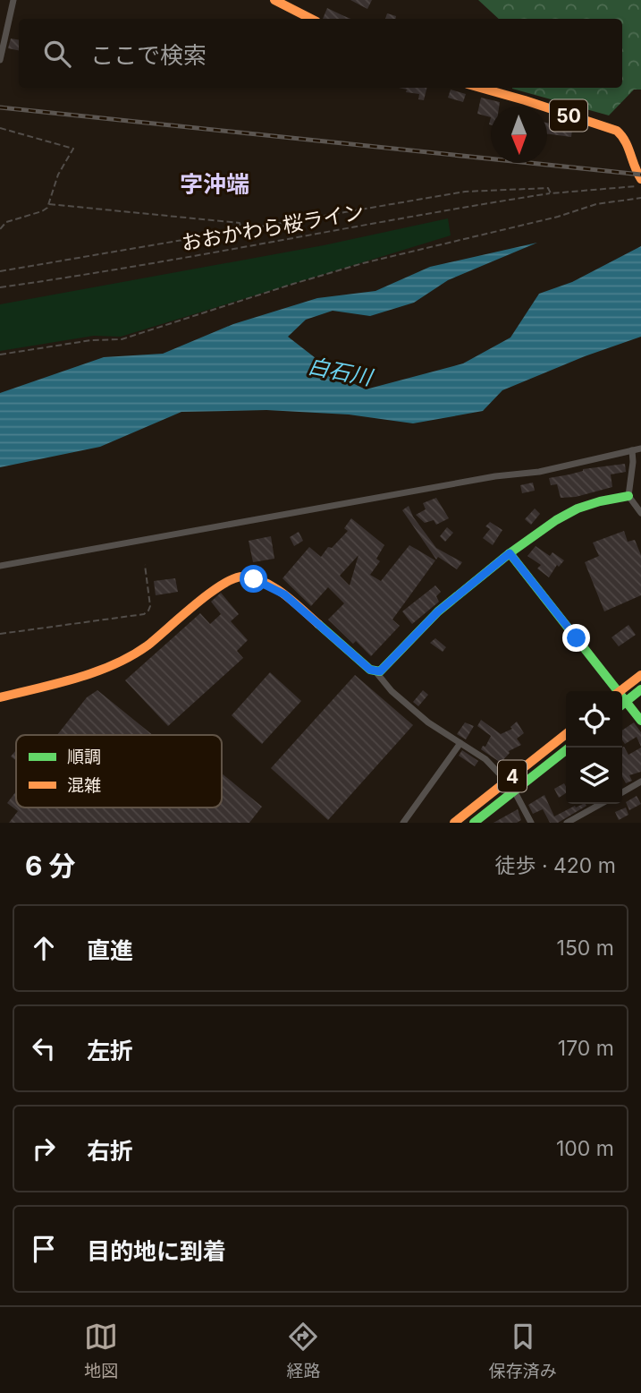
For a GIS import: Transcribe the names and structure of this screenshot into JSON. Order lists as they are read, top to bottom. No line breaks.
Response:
{"streets":{"main road":["50","4"],"path":["おおかわら桜ライン"]},"districts":["字沖端"],"water":["白石川"],"legend":["順調","混雑"],"north":"bottom","page":{"search":"ここで検索","heading":["6 分","徒歩 · 420 m"],"list":[["直進","150 m"],["左折","170 m"],["右折","100 m"],"目的地に到着"],"nav":["地図","経路","保存済み"]}}
